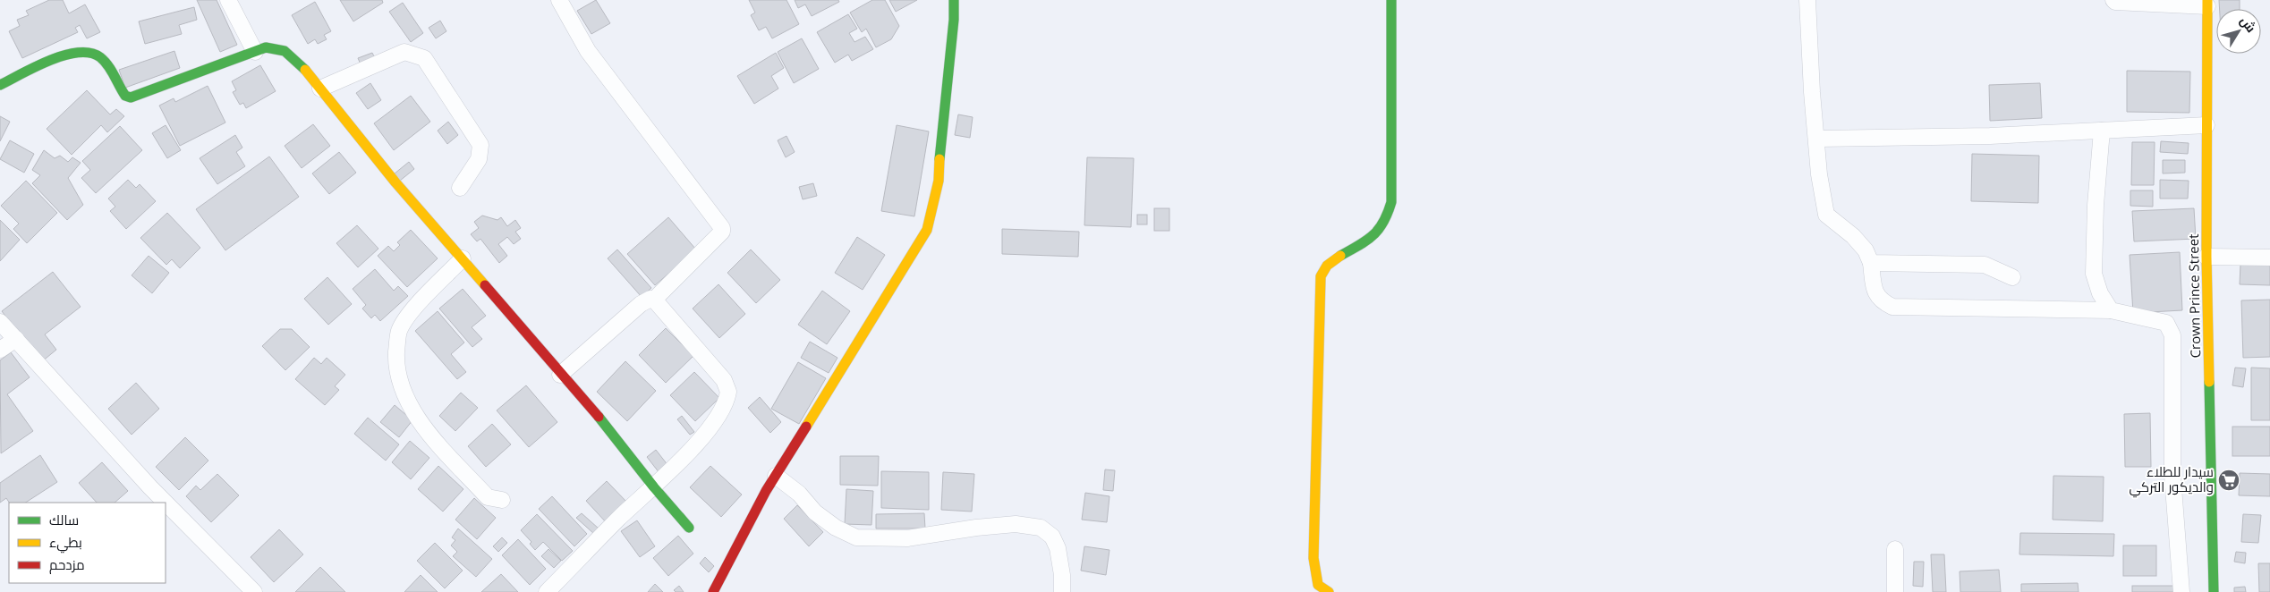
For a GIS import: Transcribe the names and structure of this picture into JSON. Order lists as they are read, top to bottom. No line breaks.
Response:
{"streets":{"street":["Crown Prince Street"]},"places":{"supermarket":["سيدار للطلاء والديكور التركي"]},"legend":["سالك","بطيء","مزدحم"],"north":"top right"}
